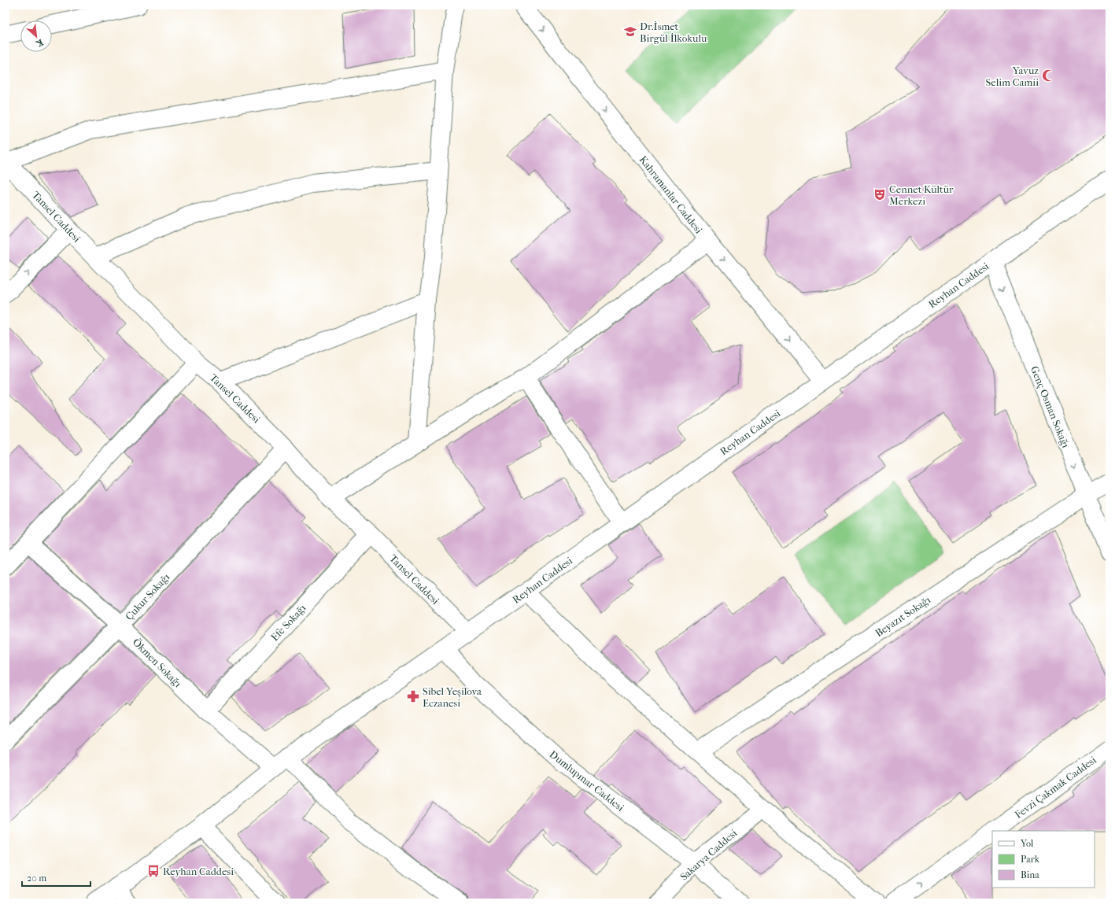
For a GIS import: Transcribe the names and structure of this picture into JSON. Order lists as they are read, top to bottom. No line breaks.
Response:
{"streets":{"street":["Kahramanlar Caddesi","Tansel Caddesi","Reyhan Caddesi","Genç Osman Sokağı","Çukur Sokağı","Beyazıt Sokağı","Efe Sokağı","Ökmen Sokağı","Dumlupınar Caddesi","Fevzi Çakmak Caddesi","Sakarya Caddesi"]},"crossings":[["Kahramanlar Caddesi","Reyhan Caddesi"],["Tansel Caddesi","Reyhan Caddesi"],["Tansel Caddesi","Çukur Sokağı"],["Tansel Caddesi","Efe Sokağı"],["Reyhan Caddesi","Genç Osman Sokağı"],["Reyhan Caddesi","Ökmen Sokağı"],["Reyhan Caddesi","Dumlupınar Caddesi"],["Genç Osman Sokağı","Beyazıt Sokağı"],["Çukur Sokağı","Ökmen Sokağı"],["Efe Sokağı","Ökmen Sokağı"],["Dumlupınar Caddesi","Sakarya Caddesi"]],"one_way":["Kahramanlar Caddesi","Genç Osman Sokağı","Fevzi Çakmak Caddesi"],"places":{"school or university":["Dr.İsmet Birgül İlkokulu"],"mosque":["Yavuz Selim Camii"],"theatre":["Cennet Kültür Merkezi"],"pharmacy":["Sibel Yeşilova Eczanesi"],"bus stop":["Reyhan Caddesi"]},"legend":["Yol","Park","Bina"],"scale_bar":"20 m","north":"bottom right"}
